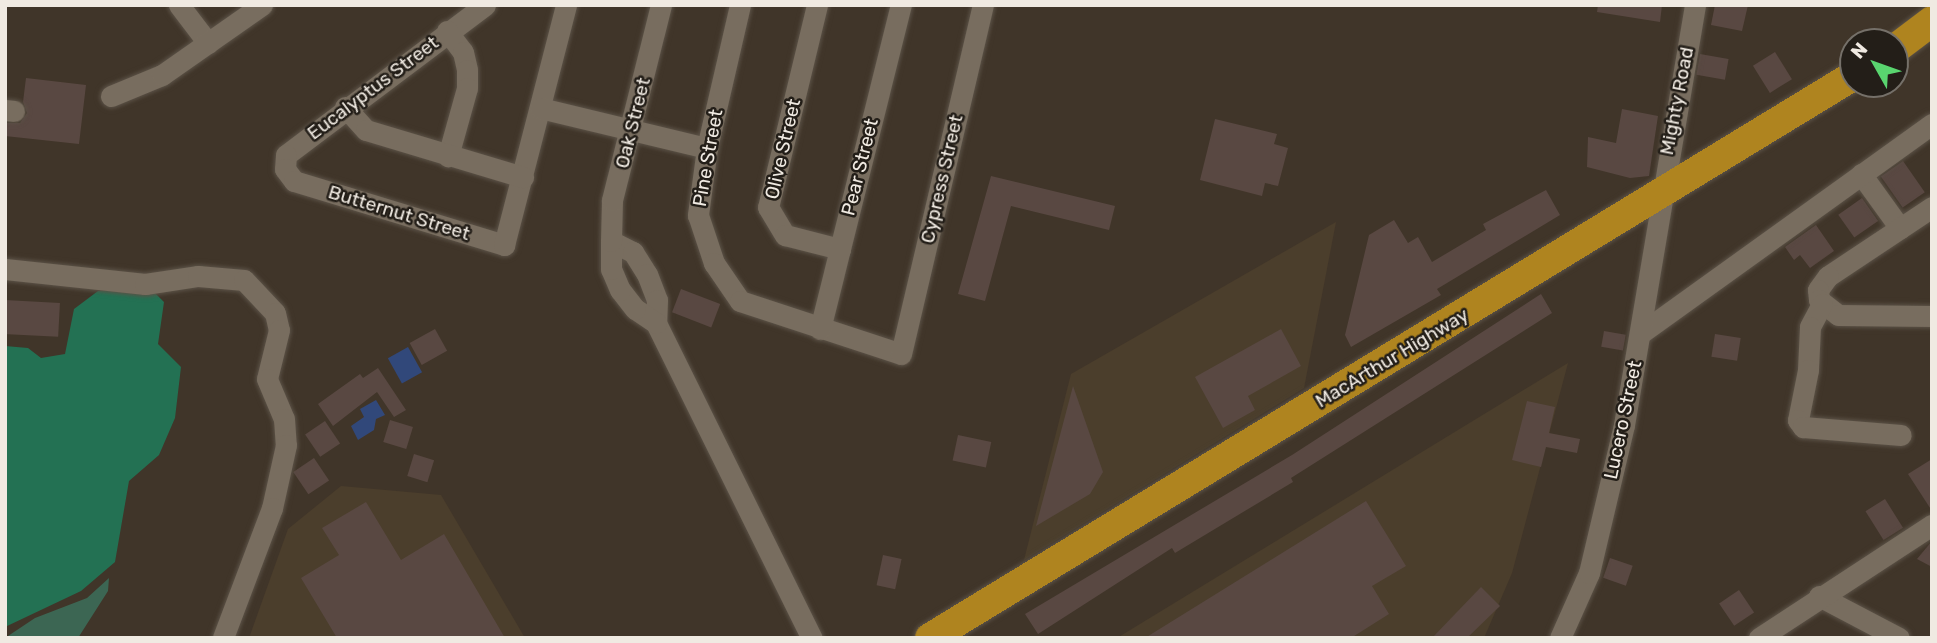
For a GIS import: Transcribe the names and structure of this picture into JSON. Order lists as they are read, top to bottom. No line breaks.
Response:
{"streets":{"highway":["MacArthur Highway"],"street":["Eucalyptus Street","Mighty Road","Oak Street","Olive Street","Pine Street","Pear Street","Cypress Street","Butternut Street","Lucero Street"]},"crossings":[["Eucalyptus Street","Butternut Street"],["Mighty Road","MacArthur Highway"],["Mighty Road","Lucero Street"],["Olive Street","Pear Street"],["Pine Street","Pear Street"],["Pine Street","Cypress Street"],["MacArthur Highway","Lucero Street"]],"north":"top left"}
